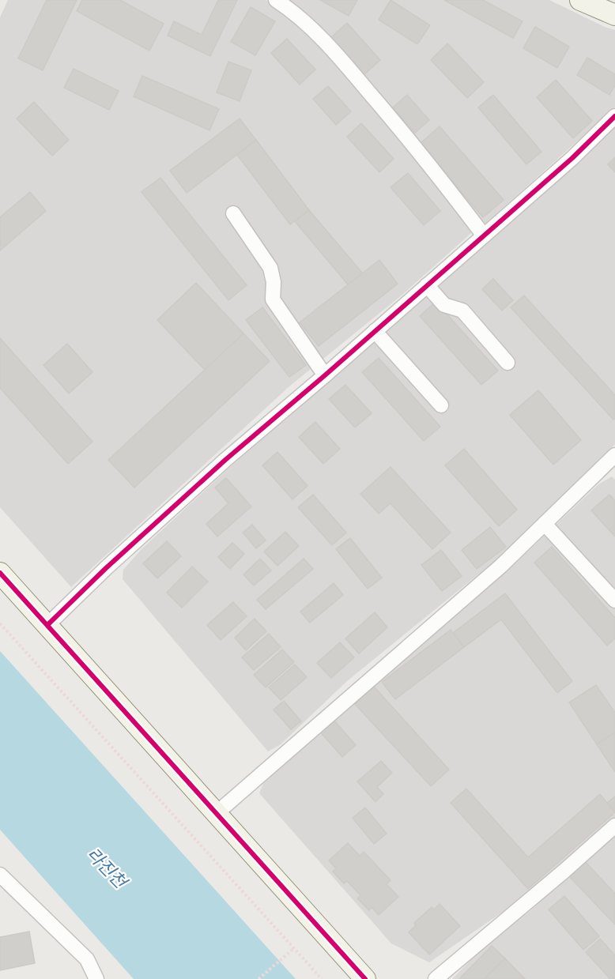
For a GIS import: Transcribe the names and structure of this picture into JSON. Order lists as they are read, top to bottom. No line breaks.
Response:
{"water":["라진천"]}
